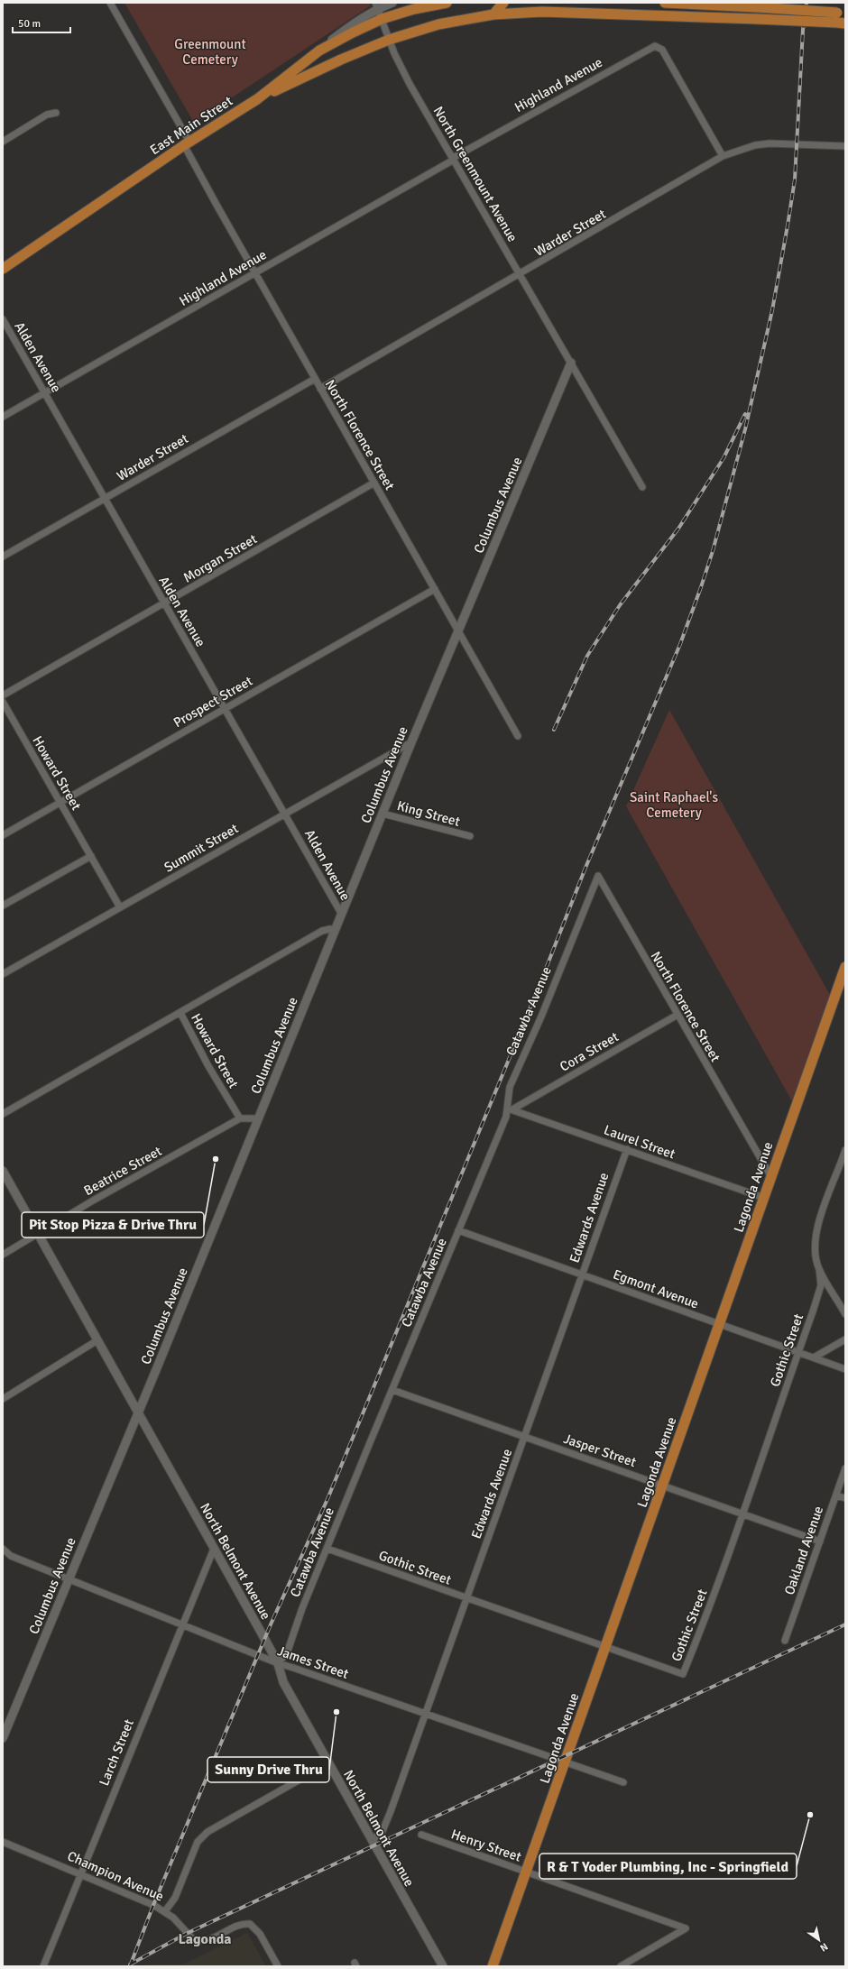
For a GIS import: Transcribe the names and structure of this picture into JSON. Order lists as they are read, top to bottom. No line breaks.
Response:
{"streets":{"main road":["East Main Street","Lagonda Avenue"],"street":["Highland Avenue","North Greenmount Avenue","Warder Street","Alden Avenue","North Florence Street","Columbus Avenue","Morgan Street","Prospect Street","Howard Street","King Street","Summit Street","Catawba Avenue","Cora Street","Laurel Street","Beatrice Street","Edwards Avenue","Egmont Avenue","Gothic Street","Jasper Street","Oakland Avenue","North Belmont Avenue","James Street","Larch Street","Henry Street","Champion Avenue"]},"crossings":[["Highland Avenue","North Greenmount Avenue"],["Highland Avenue","Warder Street"],["Highland Avenue","Alden Avenue"],["Highland Avenue","North Florence Street"],["East Main Street","North Greenmount Avenue"],["East Main Street","North Florence Street"],["North Greenmount Avenue","Warder Street"],["North Greenmount Avenue","Columbus Avenue"],["Warder Street","Alden Avenue"],["Warder Street","North Florence Street"],["Alden Avenue","Columbus Avenue"],["Alden Avenue","Morgan Street"],["Alden Avenue","Prospect Street"],["Alden Avenue","Summit Street"],["North Florence Street","Columbus Avenue"],["North Florence Street","Morgan Street"],["North Florence Street","Prospect Street"],["North Florence Street","Catawba Avenue"],["North Florence Street","Cora Street"],["North Florence Street","Lagonda Avenue"],["Columbus Avenue","King Street"],["Columbus Avenue","Summit Street"],["Columbus Avenue","Beatrice Street"],["Columbus Avenue","North Belmont Avenue"],["Columbus Avenue","James Street"],["Prospect Street","Howard Street"],["Howard Street","Summit Street"],["Howard Street","Beatrice Street"],["Catawba Avenue","Cora Street"],["Catawba Avenue","Laurel Street"],["Catawba Avenue","Egmont Avenue"],["Catawba Avenue","Gothic Street"],["Catawba Avenue","Jasper Street"],["Catawba Avenue","North Belmont Avenue"],["Catawba Avenue","James Street"],["Cora Street","Laurel Street"],["Laurel Street","Lagonda Avenue"],["Laurel Street","Edwards Avenue"],["Beatrice Street","North Belmont Avenue"],["Lagonda Avenue","Egmont Avenue"],["Lagonda Avenue","Gothic Street"],["Lagonda Avenue","Jasper Street"],["Lagonda Avenue","James Street"],["Lagonda Avenue","Henry Street"],["Edwards Avenue","Egmont Avenue"],["Edwards Avenue","Gothic Street"],["Edwards Avenue","Jasper Street"],["Edwards Avenue","North Belmont Avenue"],["Edwards Avenue","James Street"],["Egmont Avenue","Gothic Street"],["Gothic Street","Jasper Street"],["Jasper Street","Oakland Avenue"],["North Belmont Avenue","James Street"],["North Belmont Avenue","Larch Street"],["James Street","Larch Street"],["Larch Street","Champion Avenue"]],"districts":["Lagonda"],"parks":["Greenmount Cemetery","Saint Raphael's Cemetery"],"places":["Pit Stop Pizza & Drive Thru","Sunny Drive Thru","R & T Yoder Plumbing, Inc - Springfield"],"scale_bar":"50 m","north":"bottom right"}
